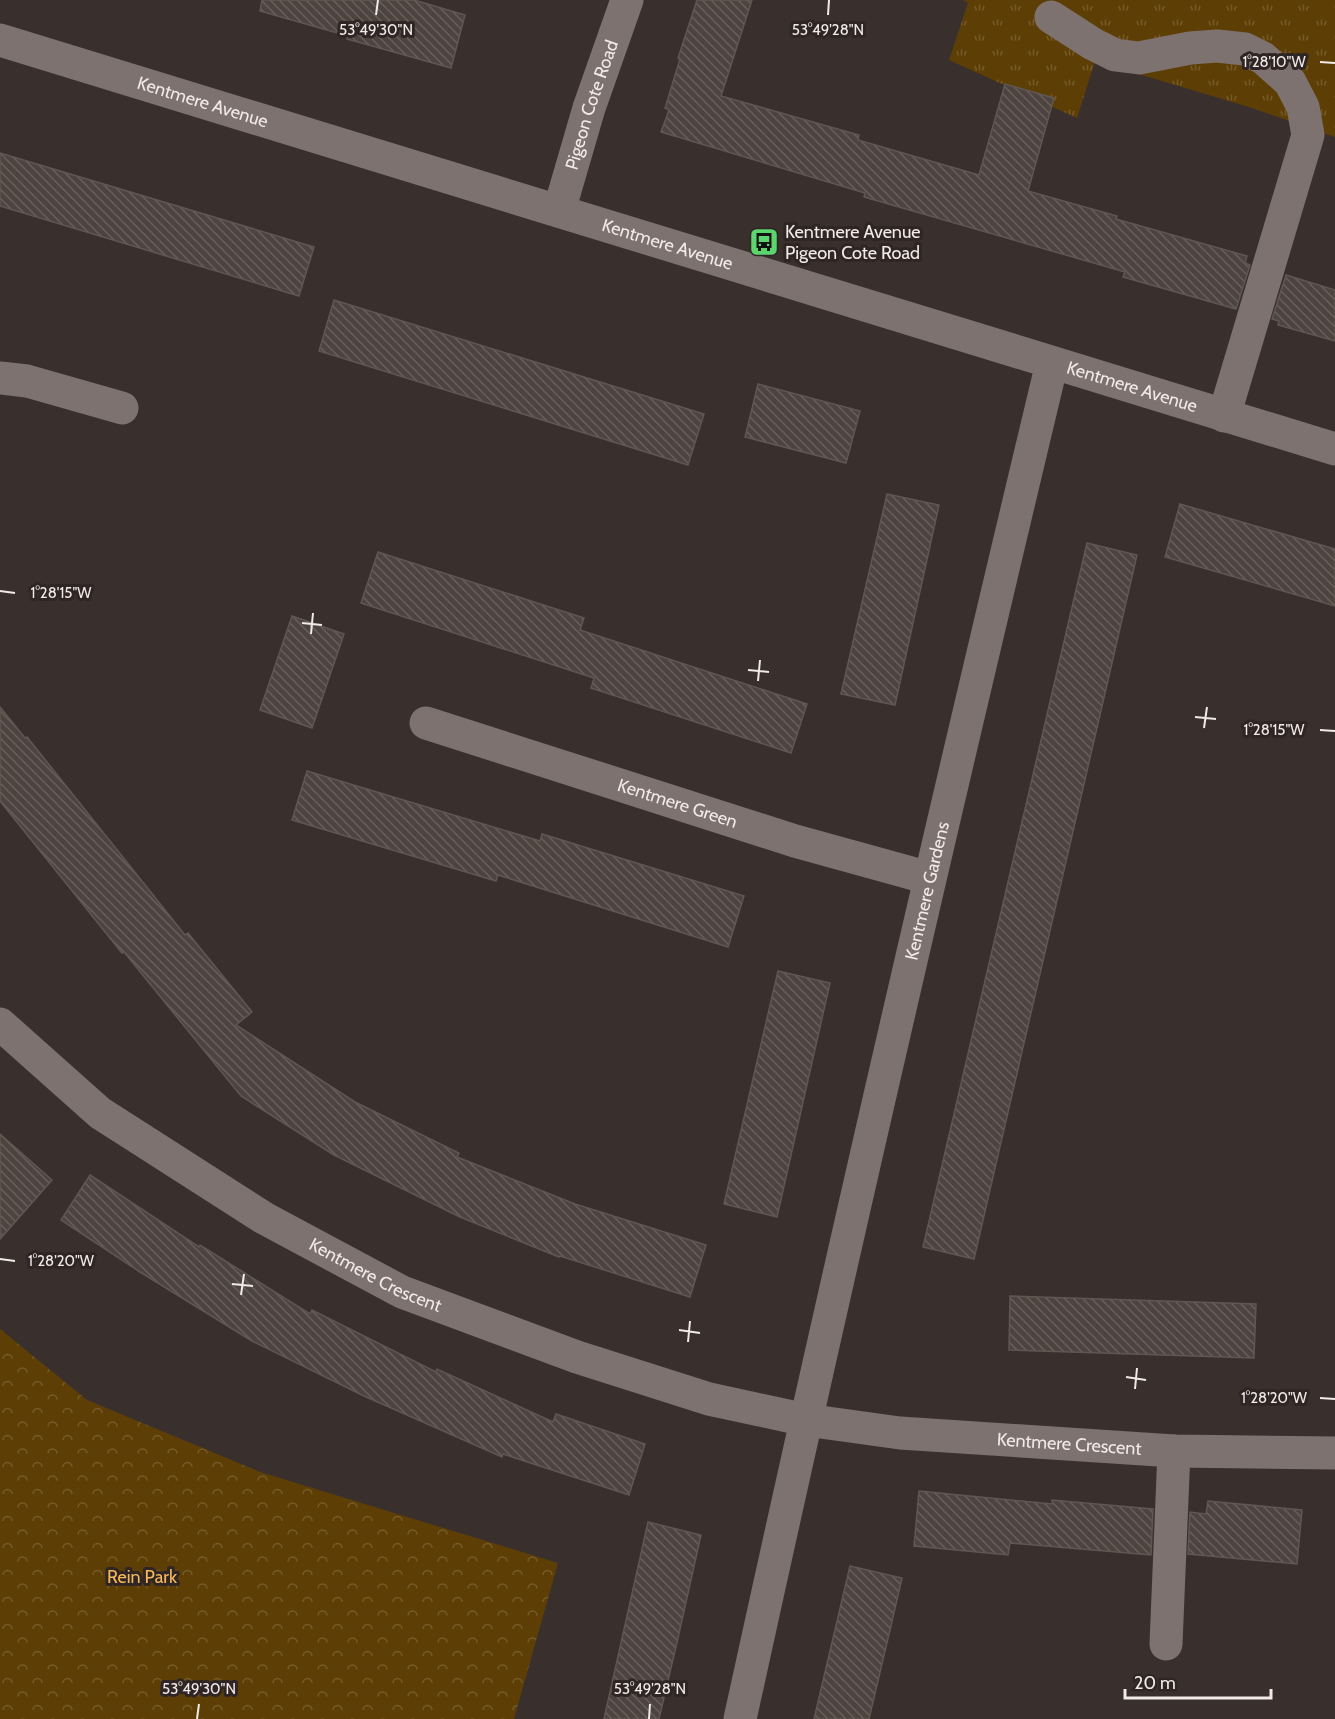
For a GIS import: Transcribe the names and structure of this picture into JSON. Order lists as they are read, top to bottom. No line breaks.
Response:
{"streets":{"street":["Kentmere Avenue","Pigeon Cote Road","Kentmere Green","Kentmere Gardens","Kentmere Crescent"]},"crossings":[["Kentmere Avenue","Pigeon Cote Road"],["Kentmere Avenue","Kentmere Gardens"],["Kentmere Green","Kentmere Gardens"],["Kentmere Gardens","Kentmere Crescent"]],"parks":["Rein Park"],"places":{"bus stop":["Kentmere Avenue Pigeon Cote Road"]},"scale_bar":"20 m","coordinates":["53°49'30\"N","53°49'28\"N","1°28'10\"W","1°28'15\"W","1°28'20\"W"]}
